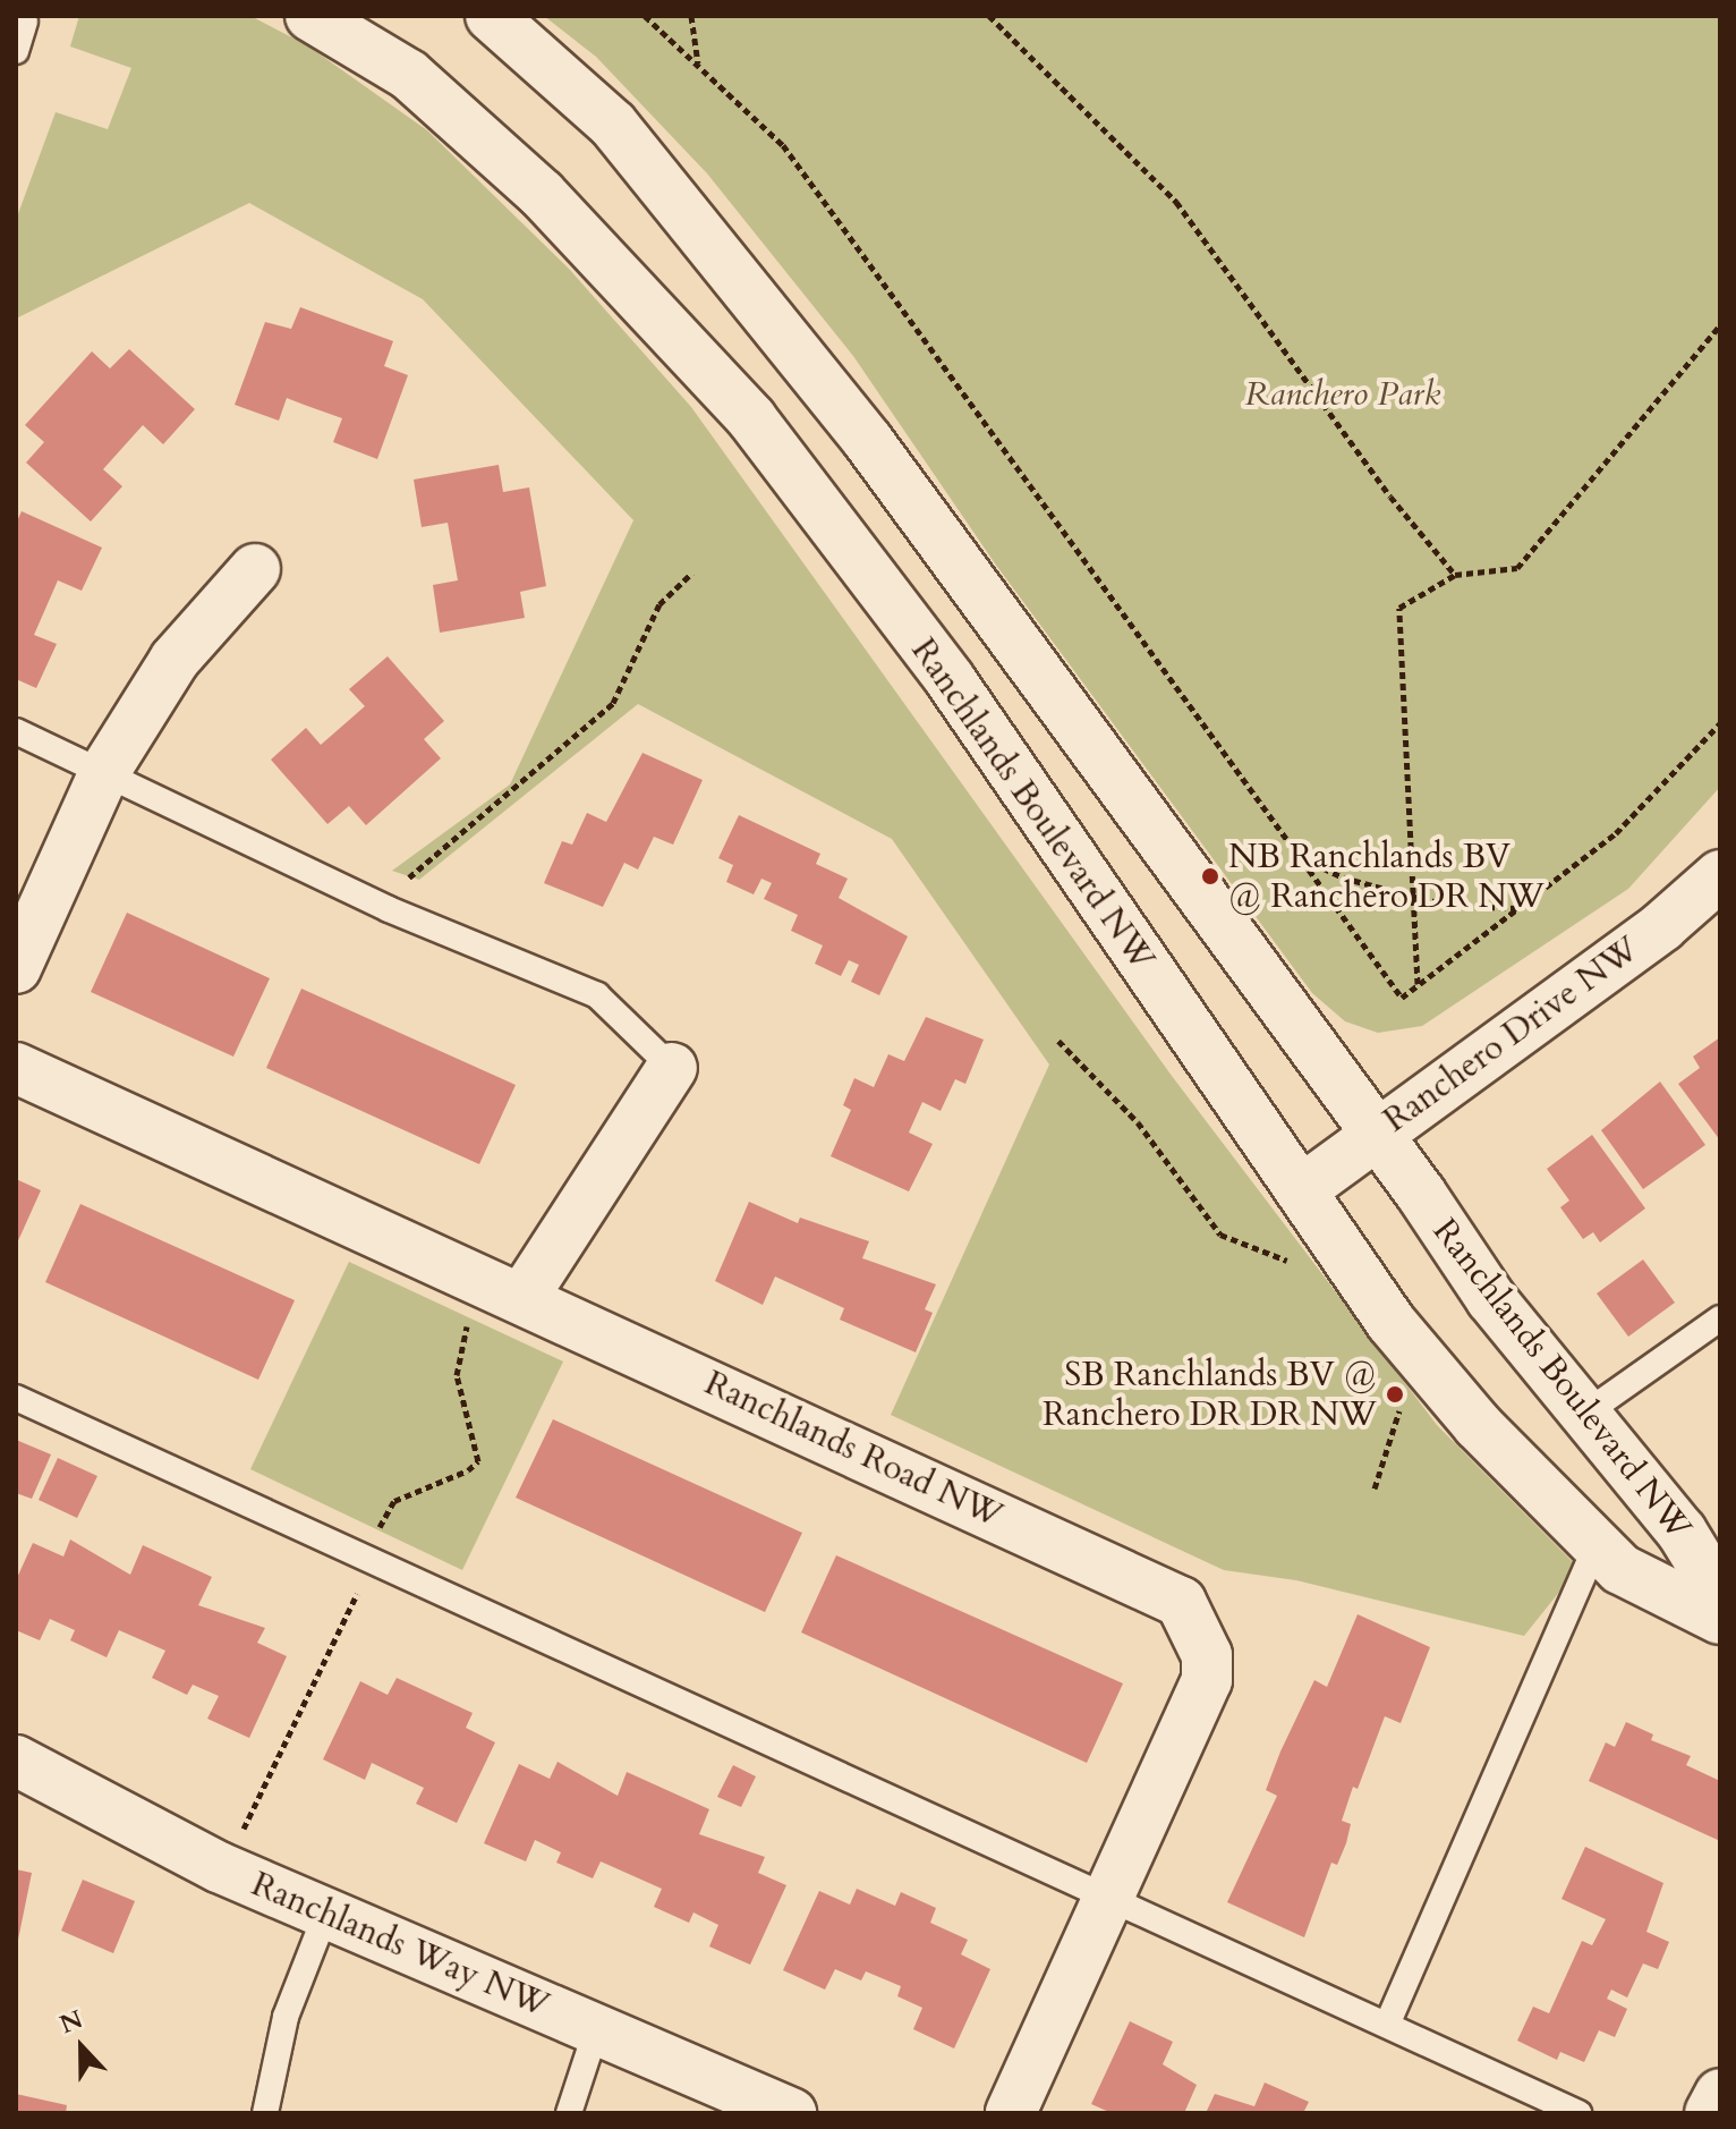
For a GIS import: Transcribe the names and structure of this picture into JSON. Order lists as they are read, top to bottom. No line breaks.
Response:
{"streets":{"street":["Ranchlands Boulevard NW","Ranchero Drive NW","Ranchlands Road NW","Ranchlands Way NW"]},"crossings":[["Ranchlands Boulevard NW","Ranchero Drive NW"]],"parks":["Ranchero Park"],"places":["NB Ranchlands BV @ Ranchero DR NW","SB Ranchlands BV @ Ranchero DR DR NW"],"north":"top"}
